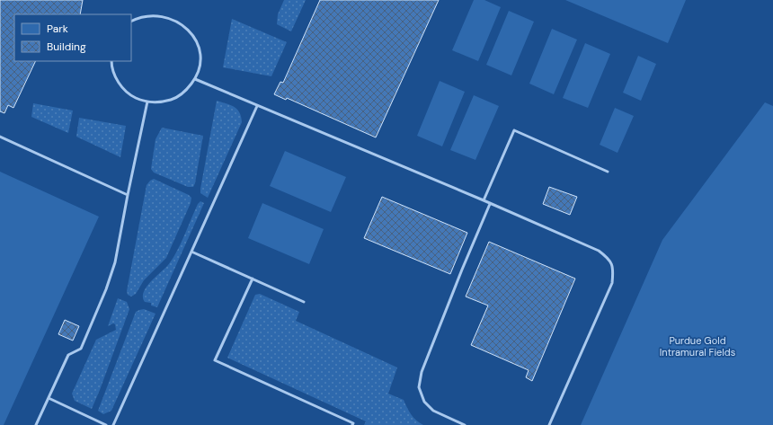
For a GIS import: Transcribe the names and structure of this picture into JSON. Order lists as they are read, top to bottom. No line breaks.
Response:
{"parks":["Purdue Gold Intramural Fields"],"legend":["Park","Building"]}
